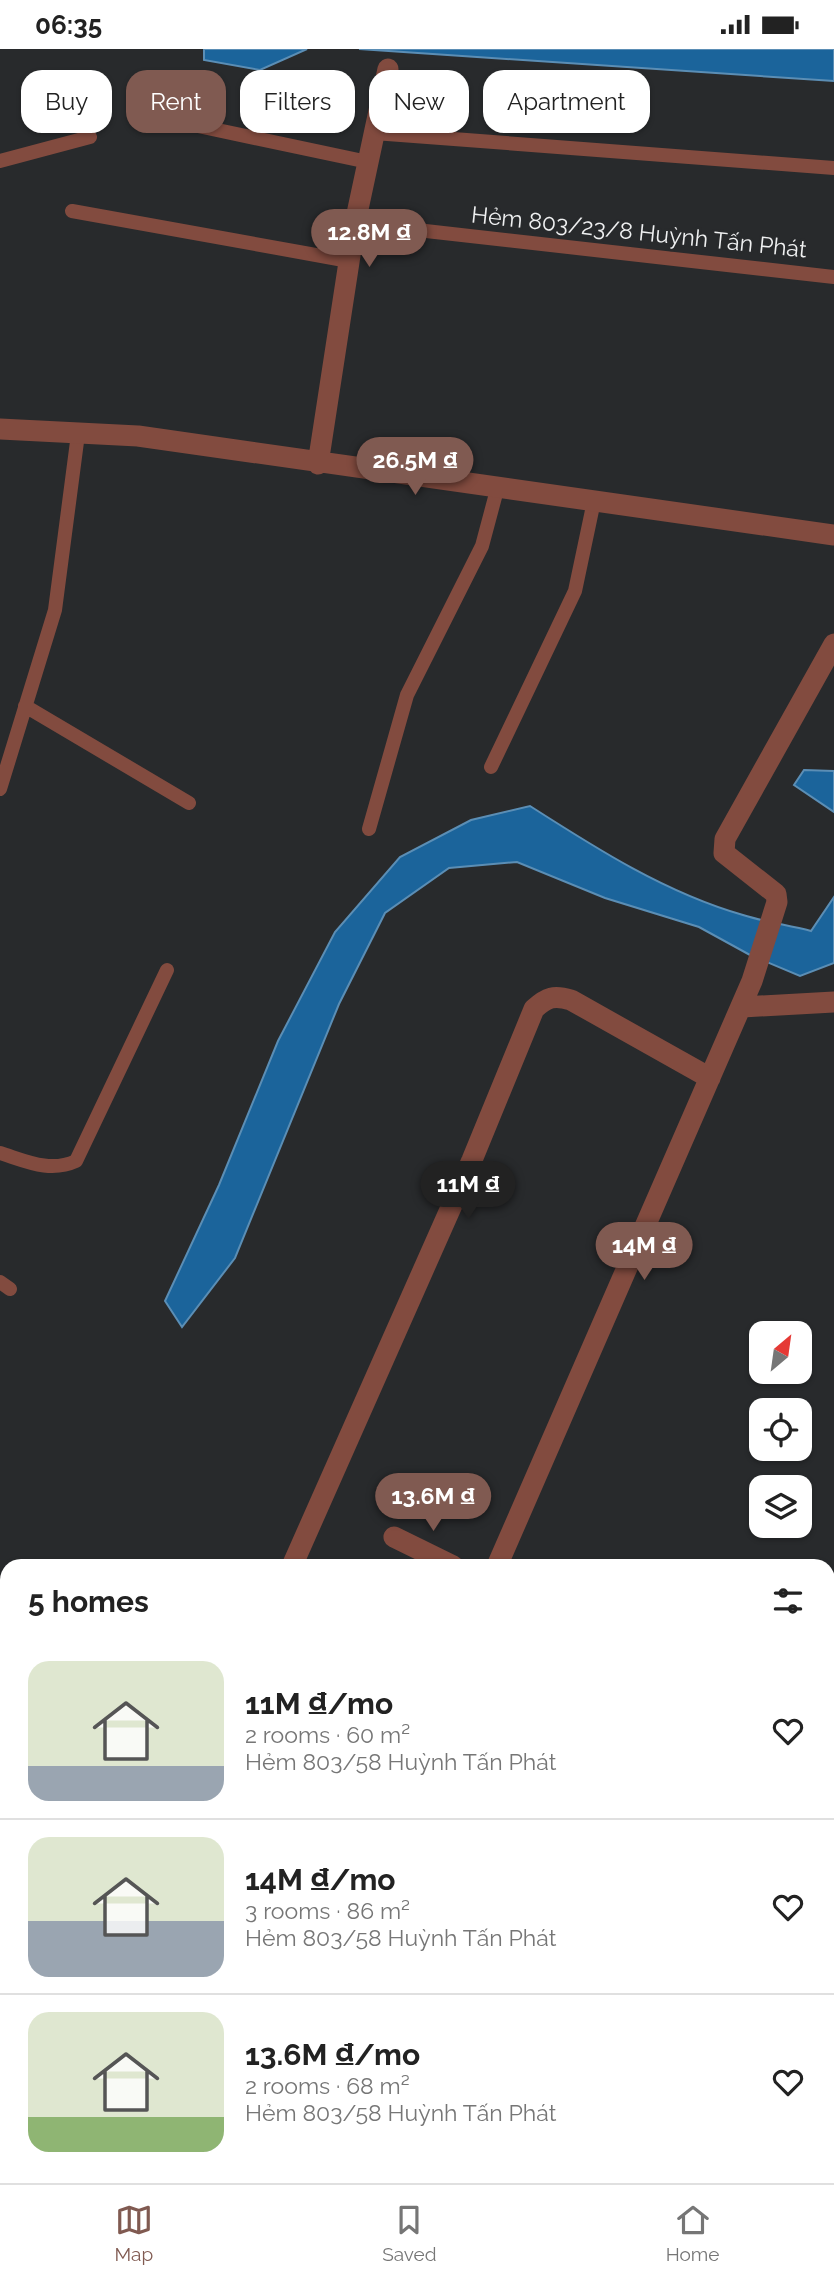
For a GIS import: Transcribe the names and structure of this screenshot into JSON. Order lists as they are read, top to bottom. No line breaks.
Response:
{"streets":{"lane":["Hẻm 803/23/8 Huỳnh Tấn Phát"]},"north":"top right","page":{"status":"06:35","chip":["Buy","Rent","Filters","New","Apartment"],"price":["12.8M ₫","26.5M ₫","11M ₫","14M ₫","13.6M ₫"],"heading":"5 homes","list":[{"name":"11M ₫/mo","note":"2 rooms · 60 m² · Hẻm 803/58 Huỳnh Tấn Phát"},{"name":"14M ₫/mo","note":"3 rooms · 86 m² · Hẻm 803/58 Huỳnh Tấn Phát"},{"name":"13.6M ₫/mo","note":"2 rooms · 68 m² · Hẻm 803/58 Huỳnh Tấn Phát"}],"tabs":["Map","Saved","Home"]}}
